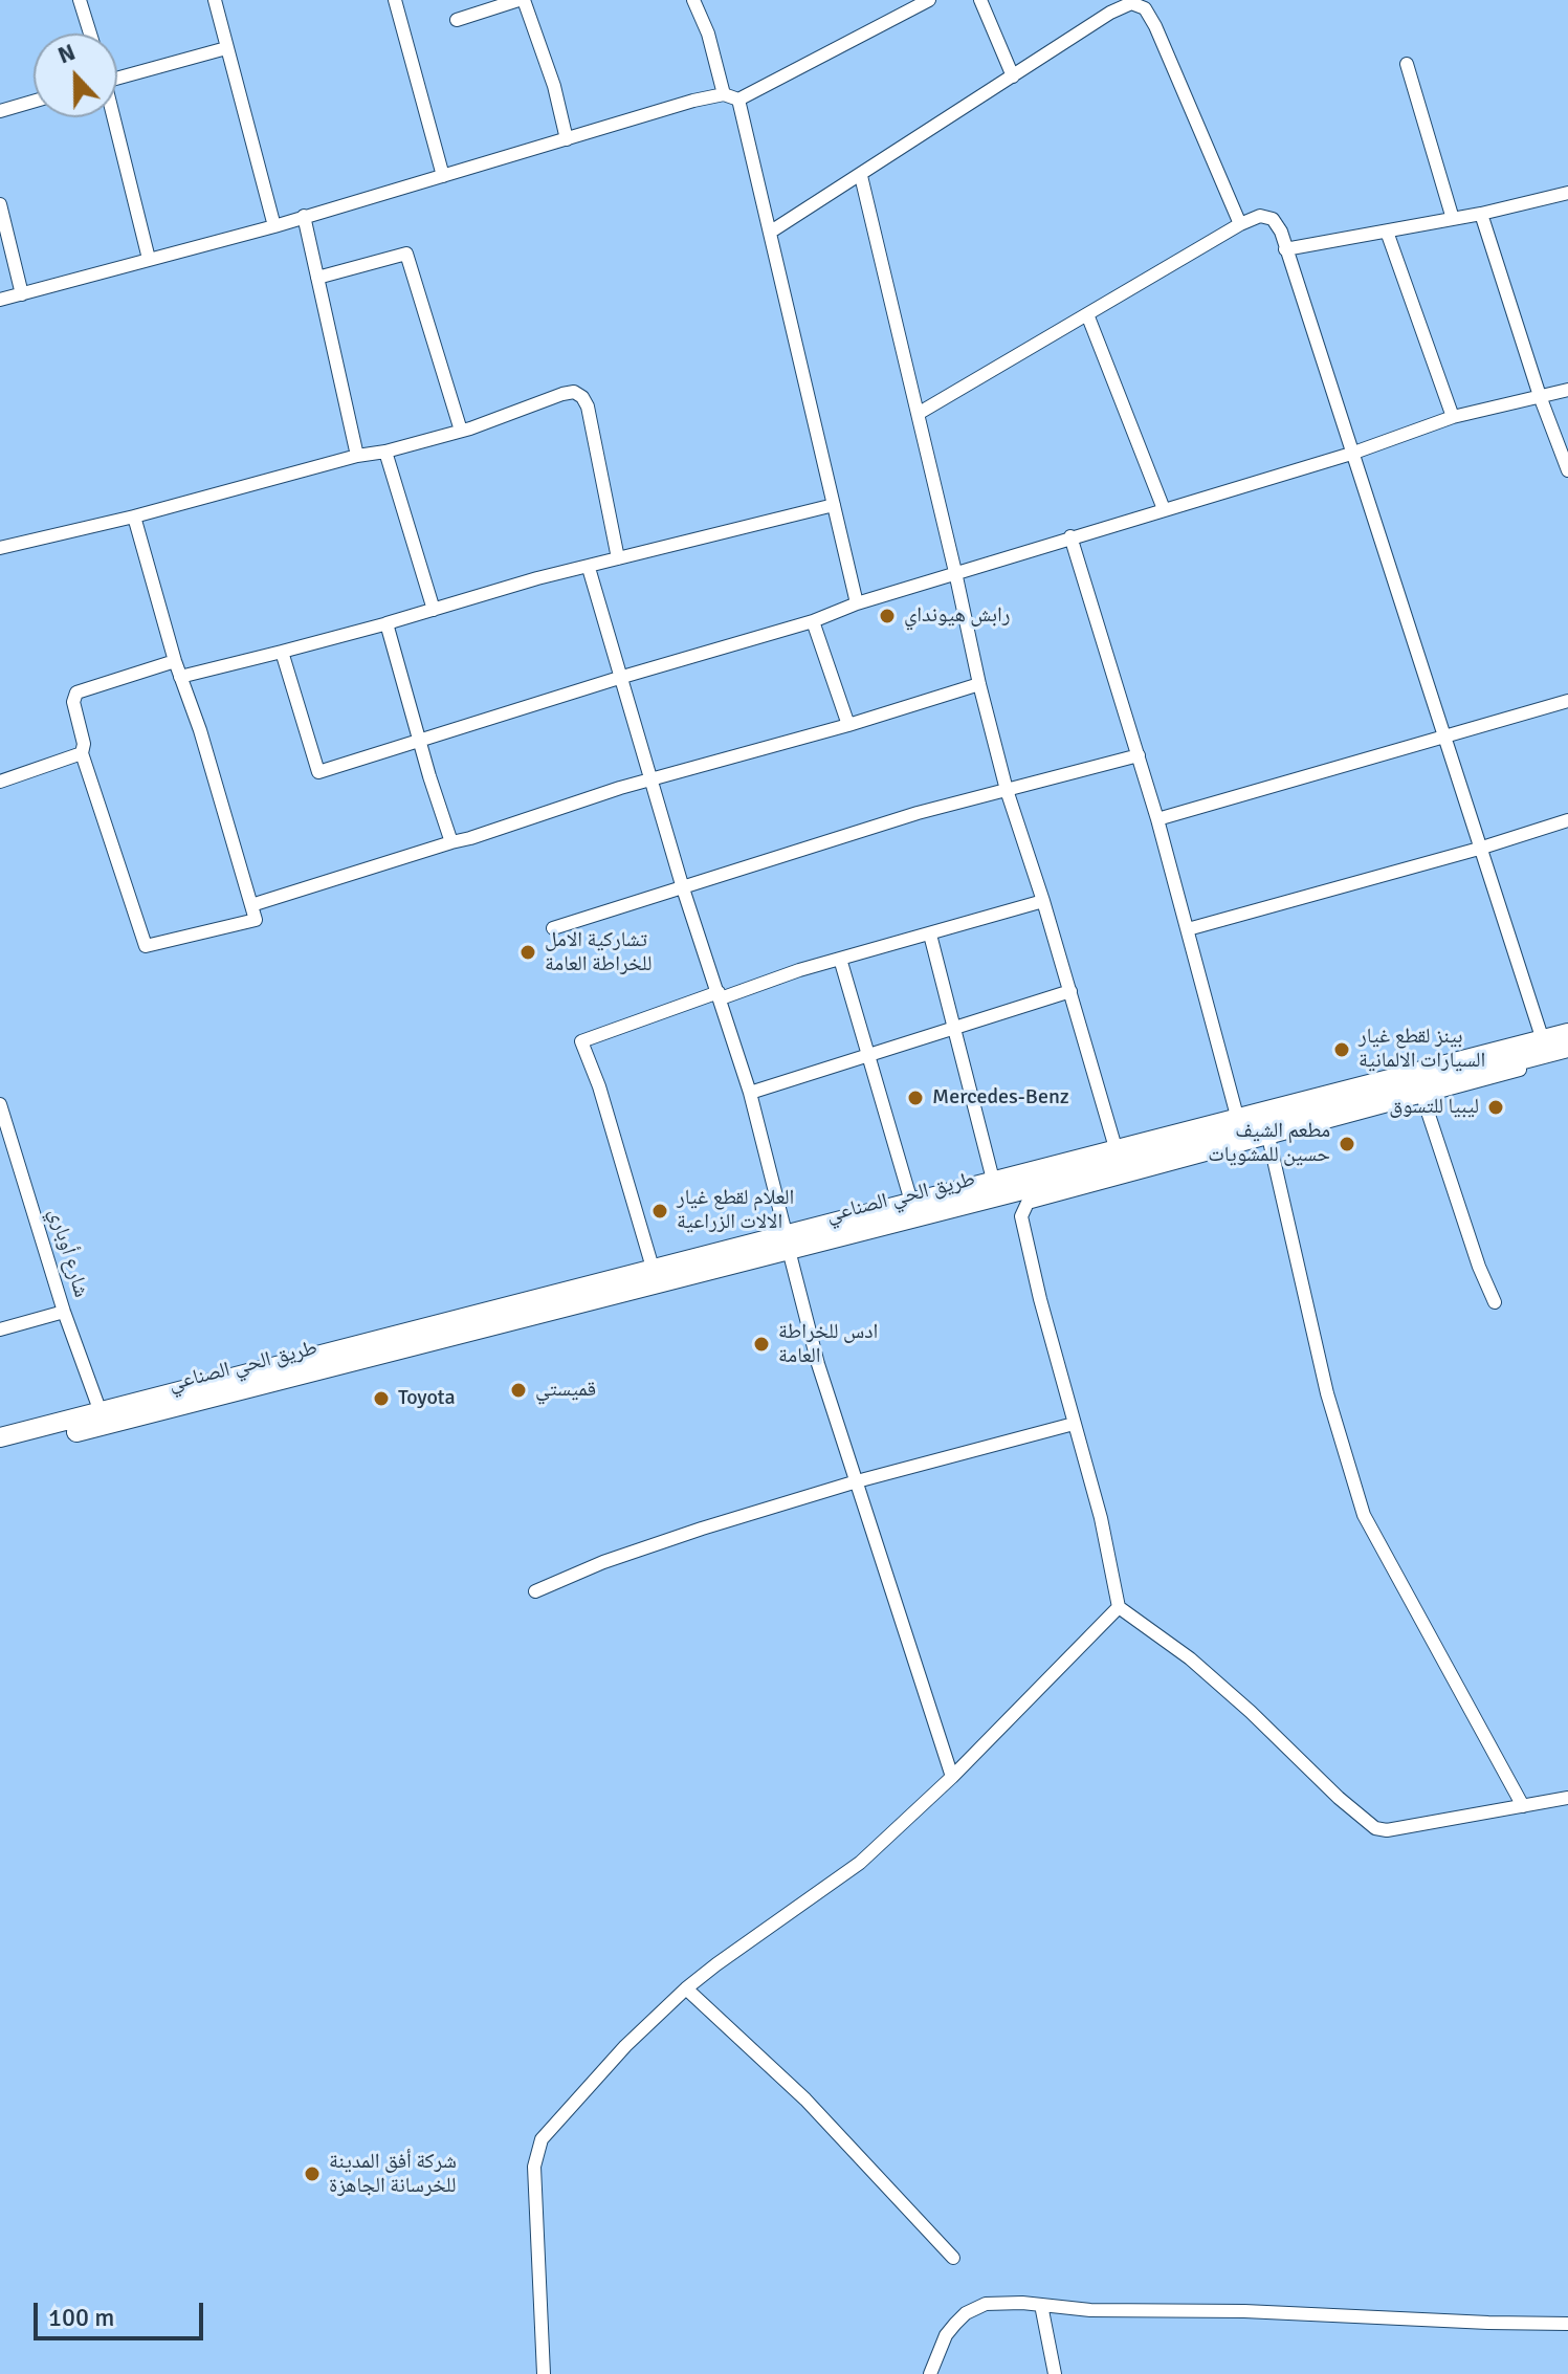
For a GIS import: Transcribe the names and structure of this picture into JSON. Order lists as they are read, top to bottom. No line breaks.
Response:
{"streets":{"highway":["طريق الحي الصناعي"],"street":["شارع أوباري"]},"places":["رابش هيونداي","تشاركية الامل للخراطة العامة","بينز لقطع غيار السيارات الالمانية","Mercedes-Benz","ليبيا للتسوق","مطعم الشيف حسين للمشويات","العلام لقطع غيار الالات الزراعية","ادس للخراطة العامة","قميستي","Toyota","شركة أفق المدينة للخرسانة الجاهزة"],"scale_bar":"100 m","north":"top"}
